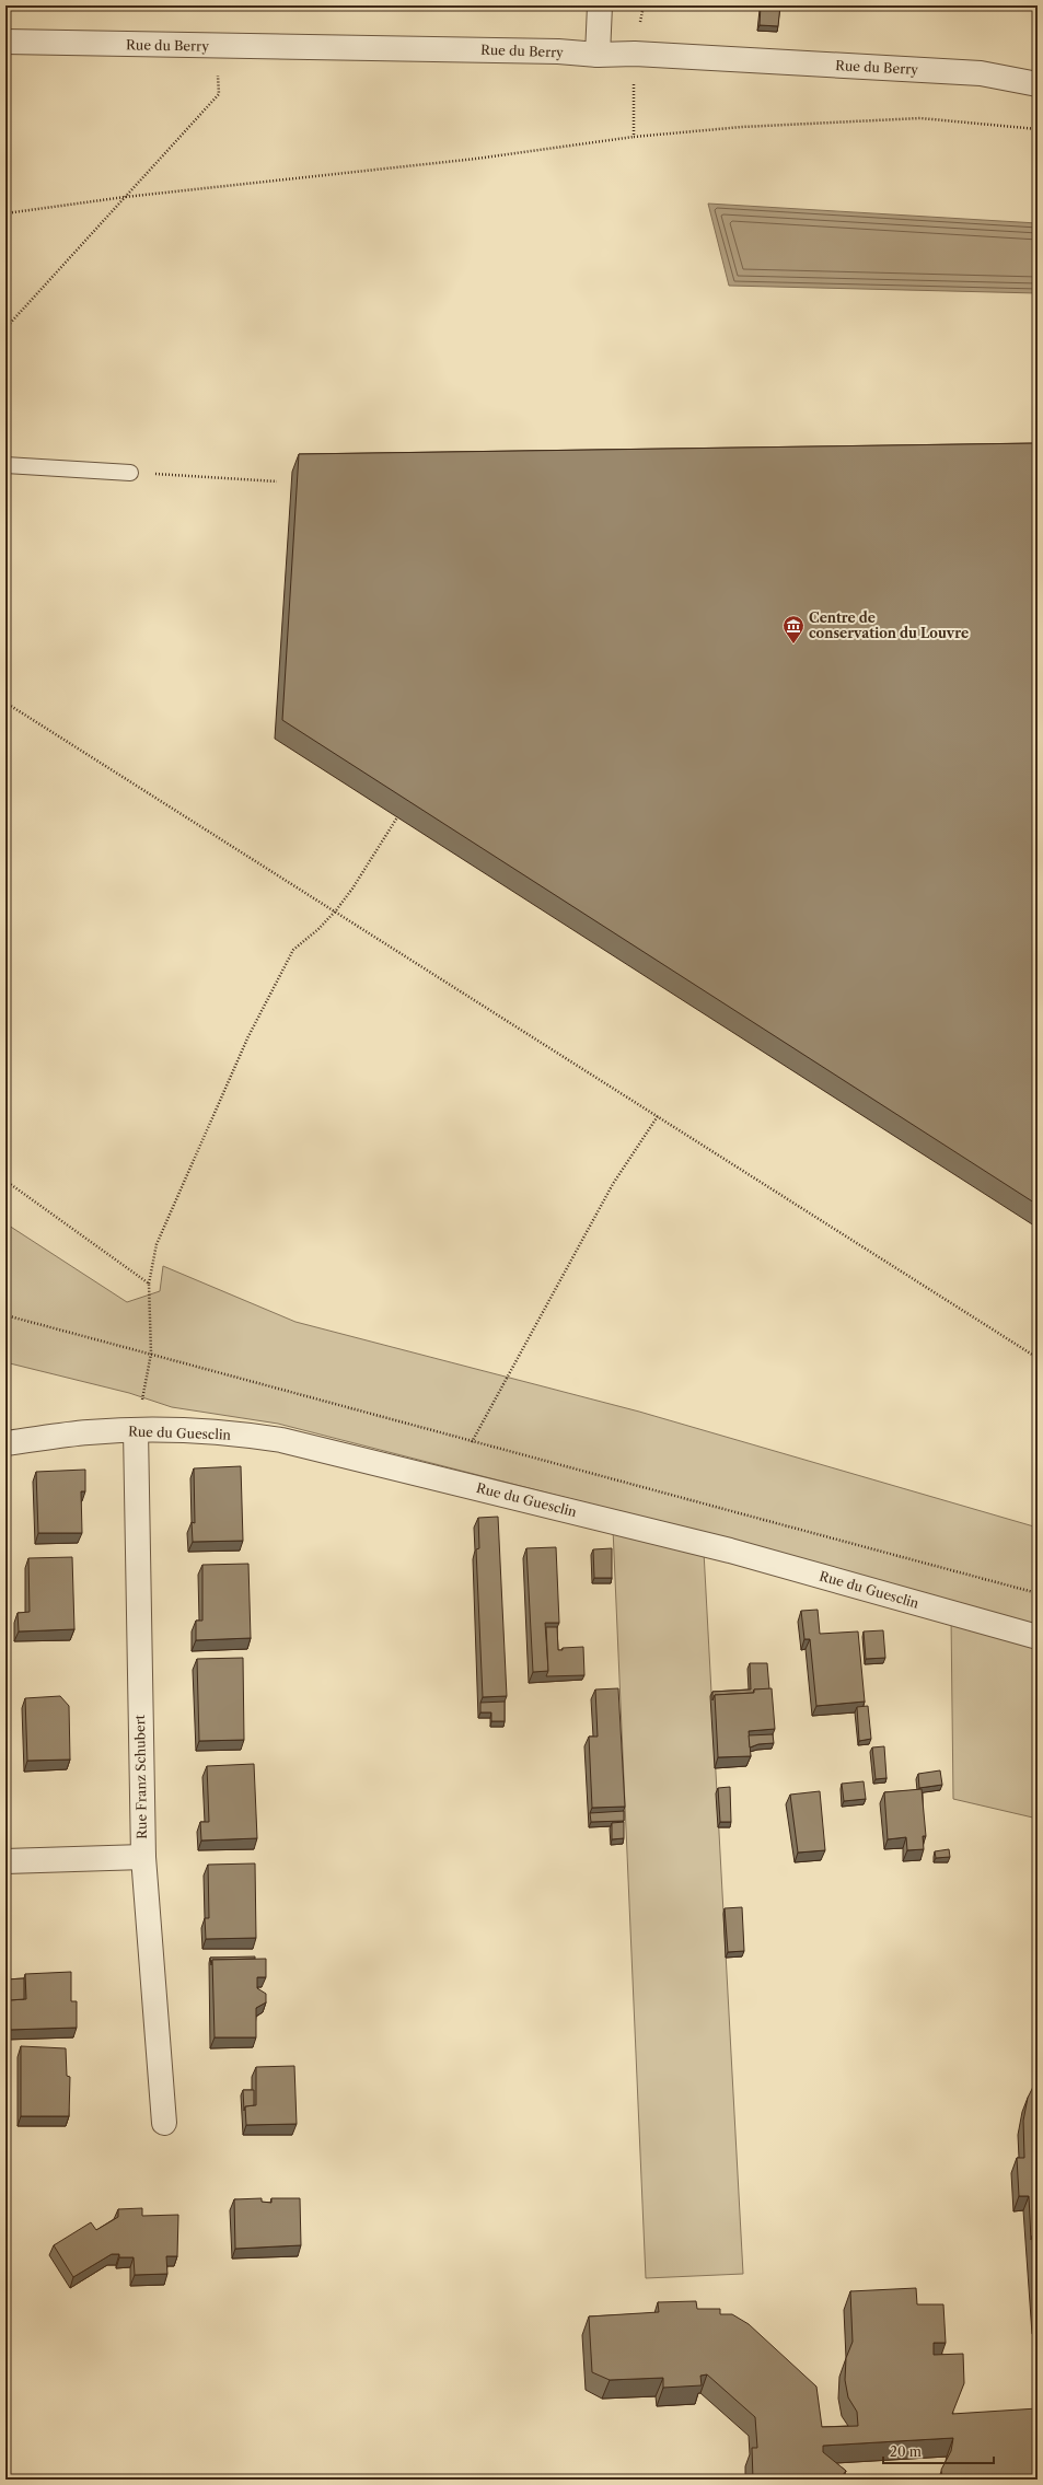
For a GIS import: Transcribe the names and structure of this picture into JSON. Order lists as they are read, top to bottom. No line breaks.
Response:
{"streets":{"street":["Rue du Berry","Rue du Guesclin","Rue Franz Schubert"]},"crossings":[["Rue du Guesclin","Rue Franz Schubert"]],"places":{"museum":["Centre de conservation du Louvre"]},"scale_bar":"20 m"}
